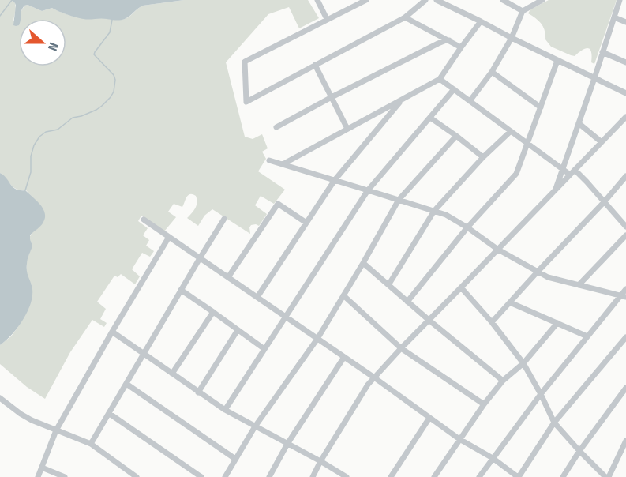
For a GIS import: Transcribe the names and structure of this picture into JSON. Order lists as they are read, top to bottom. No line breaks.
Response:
{"north":"right"}
